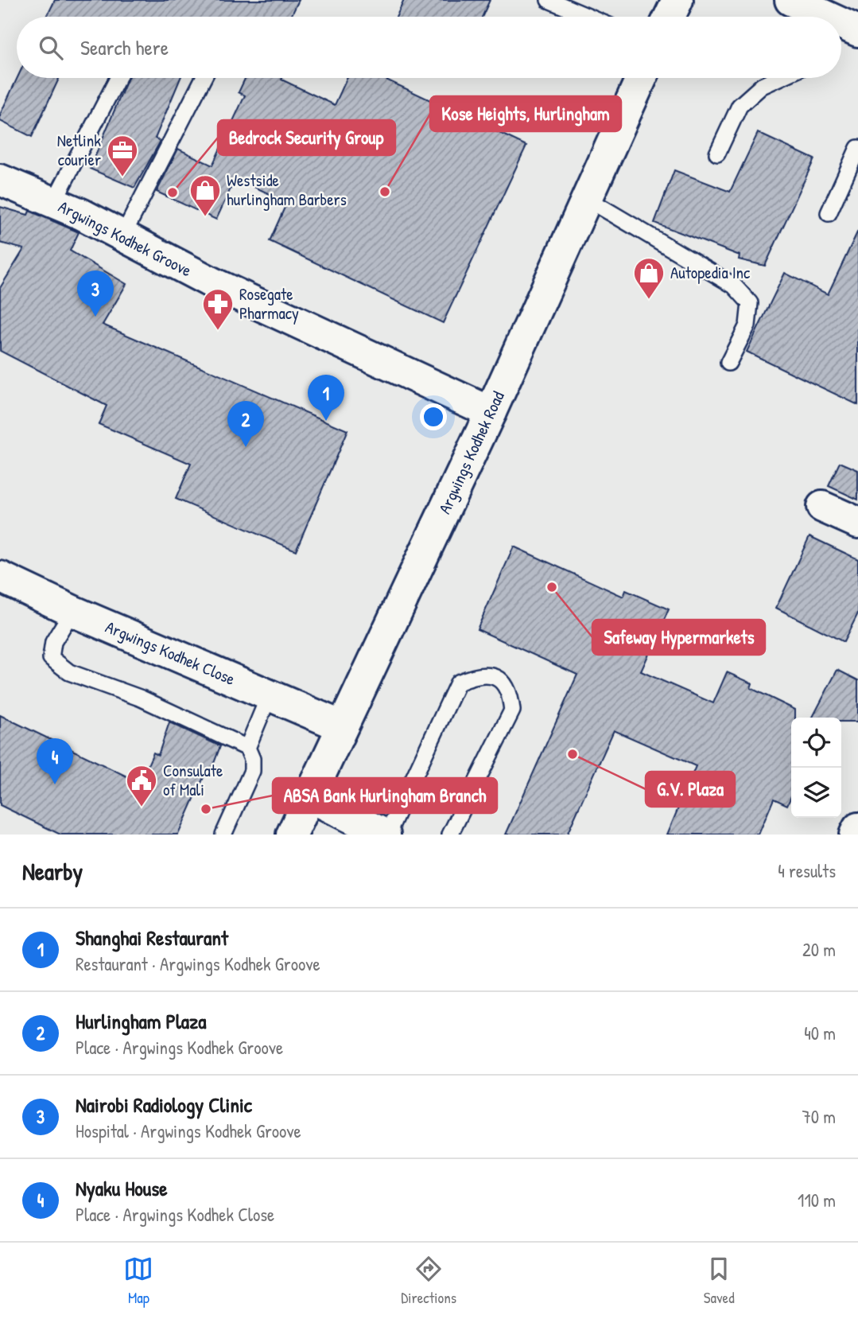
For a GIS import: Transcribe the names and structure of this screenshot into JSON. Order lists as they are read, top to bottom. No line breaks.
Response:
{"streets":{"street":["Argwings Kodhek Groove","Argwings Kodhek Road","Argwings Kodhek Close"]},"crossings":[["Argwings Kodhek Groove","Argwings Kodhek Road"],["Argwings Kodhek Road","Argwings Kodhek Close"]],"places":{"office":["Netlink courier"],"other":["Kose Heights, Hurlingham","Bedrock Security Group","Safeway Hypermarkets","G.V. Plaza","ABSA Bank Hurlingham Branch"],"shop":["Westside hurlingham Barbers","Autopedia Inc"],"pharmacy":["Rosegate Pharmacy"],"public building":["Consulate of Mali"]},"page":{"search":"Search here","pins":["3","1","2","4"],"heading":["Nearby","4 results"],"list":[{"mark":"1","name":"Shanghai Restaurant","note":"Restaurant · Argwings Kodhek Groove","value":"20 m"},{"mark":"2","name":"Hurlingham Plaza","note":"Place · Argwings Kodhek Groove","value":"40 m"},{"mark":"3","name":"Nairobi Radiology Clinic","note":"Hospital · Argwings Kodhek Groove","value":"70 m"},{"mark":"4","name":"Nyaku House","note":"Place · Argwings Kodhek Close","value":"110 m"}],"nav":["Map","Directions","Saved"]}}
